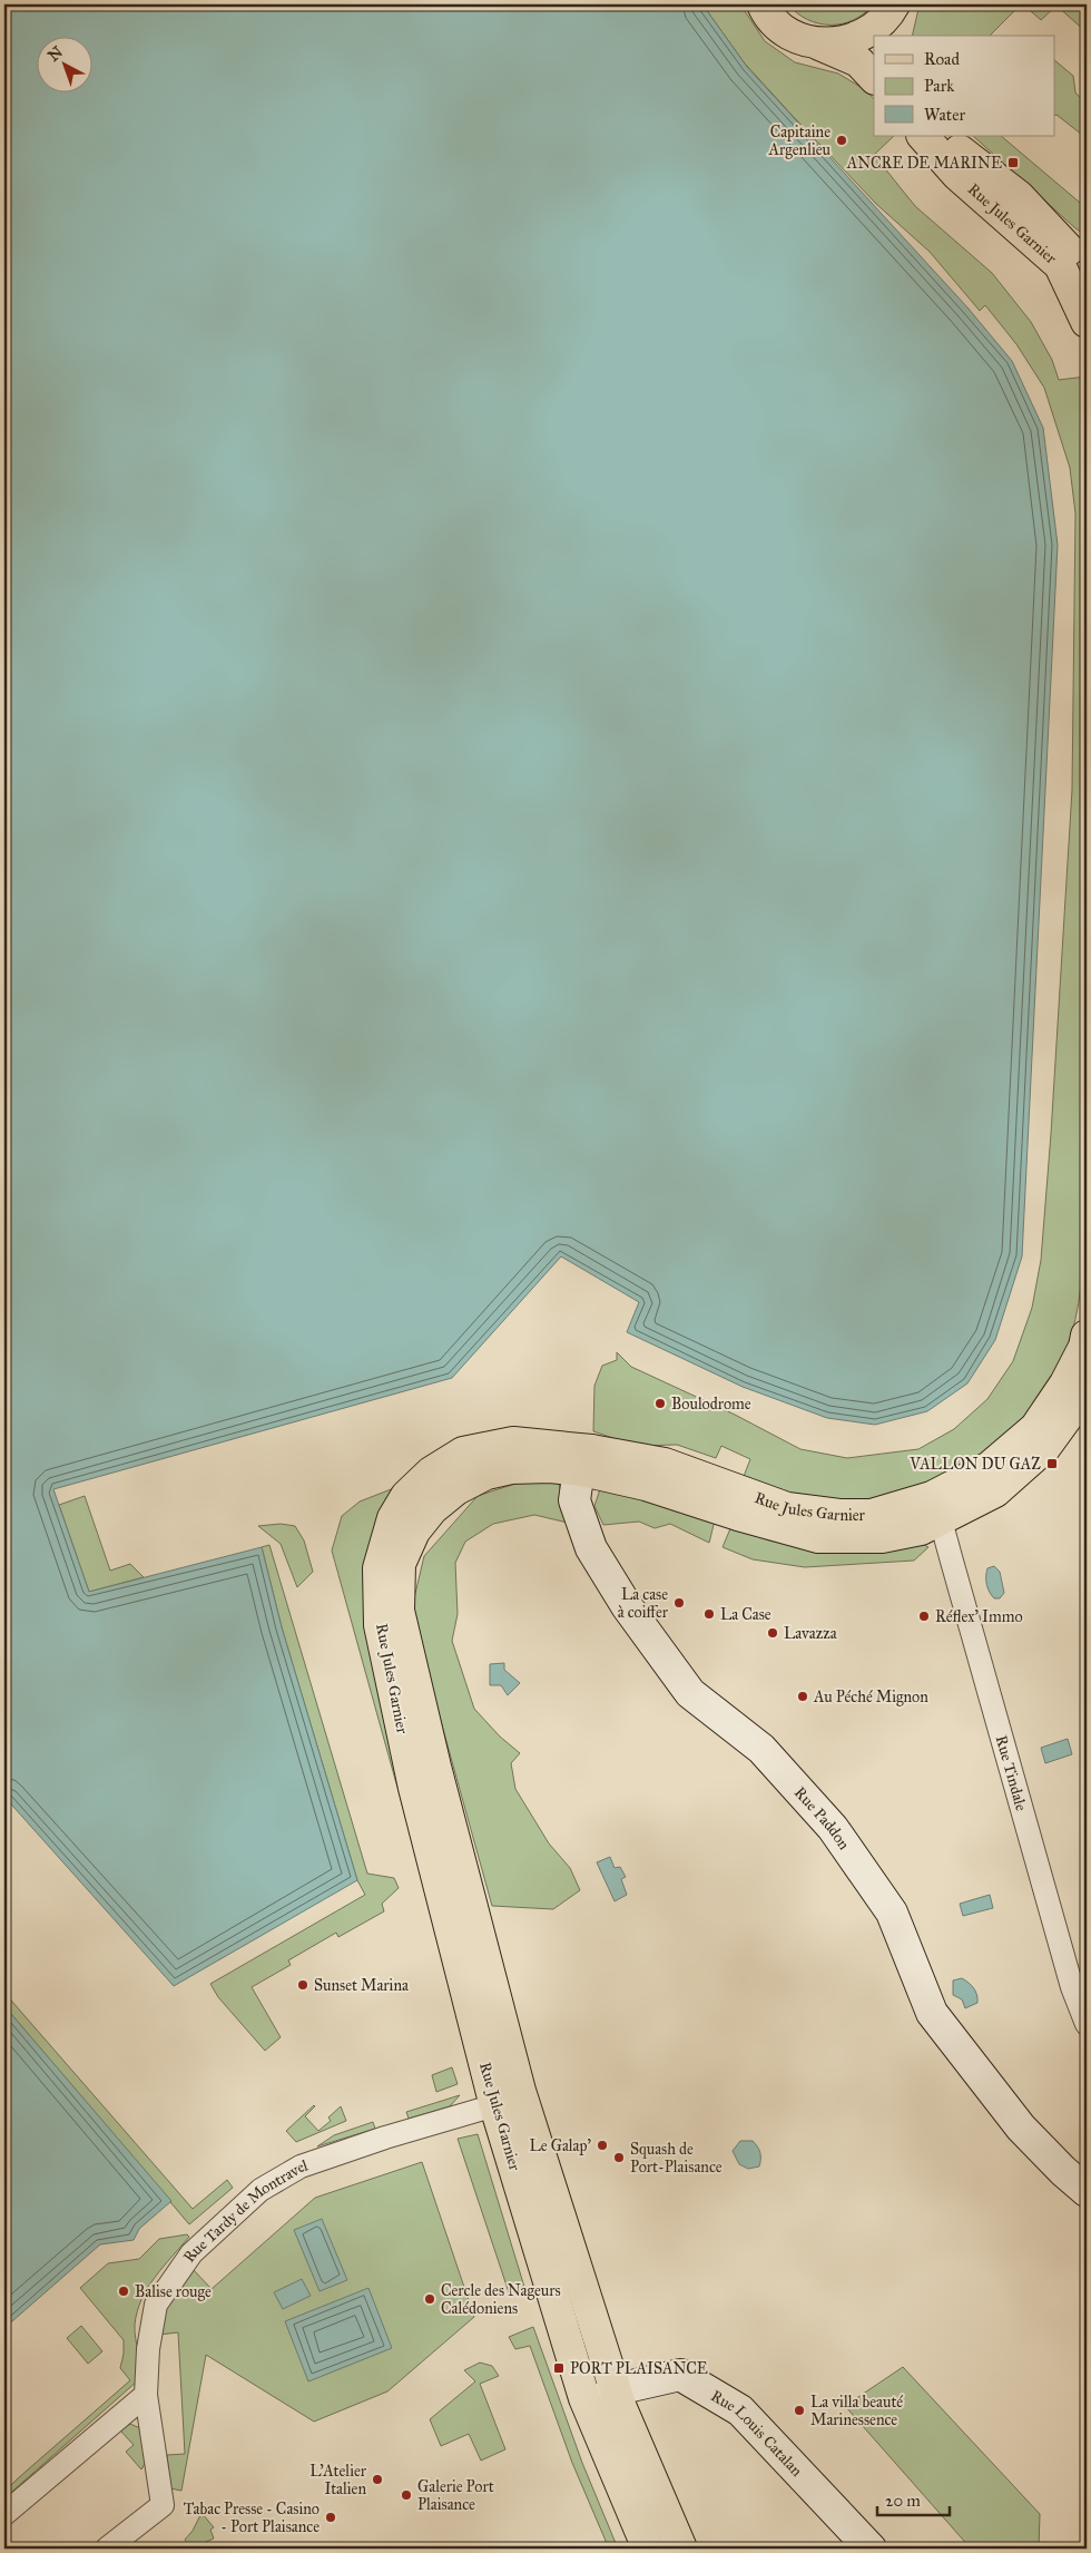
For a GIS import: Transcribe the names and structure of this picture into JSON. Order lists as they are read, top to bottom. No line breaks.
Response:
{"streets":{"main road":["Rue Jules Garnier"],"street":["Rue Tindale","Rue Paddon","Rue Tardy de Montravel","Rue Louis Catalan"]},"crossings":[["Rue Jules Garnier","Rue Tindale"],["Rue Jules Garnier","Rue Paddon"],["Rue Jules Garnier","Rue Tardy de Montravel"],["Rue Jules Garnier","Rue Louis Catalan"]],"places":{"other":["Capitaine Argenlieu","Boulodrome","La case à coiffer","La Case","Réflex' Immo","Lavazza","Au Péché Mignon","Sunset Marina","Le Galap'","Squash de Port-Plaisance","Balise rouge","Cercle des Nageurs Calédoniens","La villa beauté Marinessence","L'Atelier Italien","Galerie Port Plaisance","Tabac Presse - Casino - Port Plaisance"],"transit":["ANCRE DE MARINE","VALLON DU GAZ","PORT PLAISANCE"]},"legend":["Road","Park","Water"],"scale_bar":"20 m","north":"top left"}
